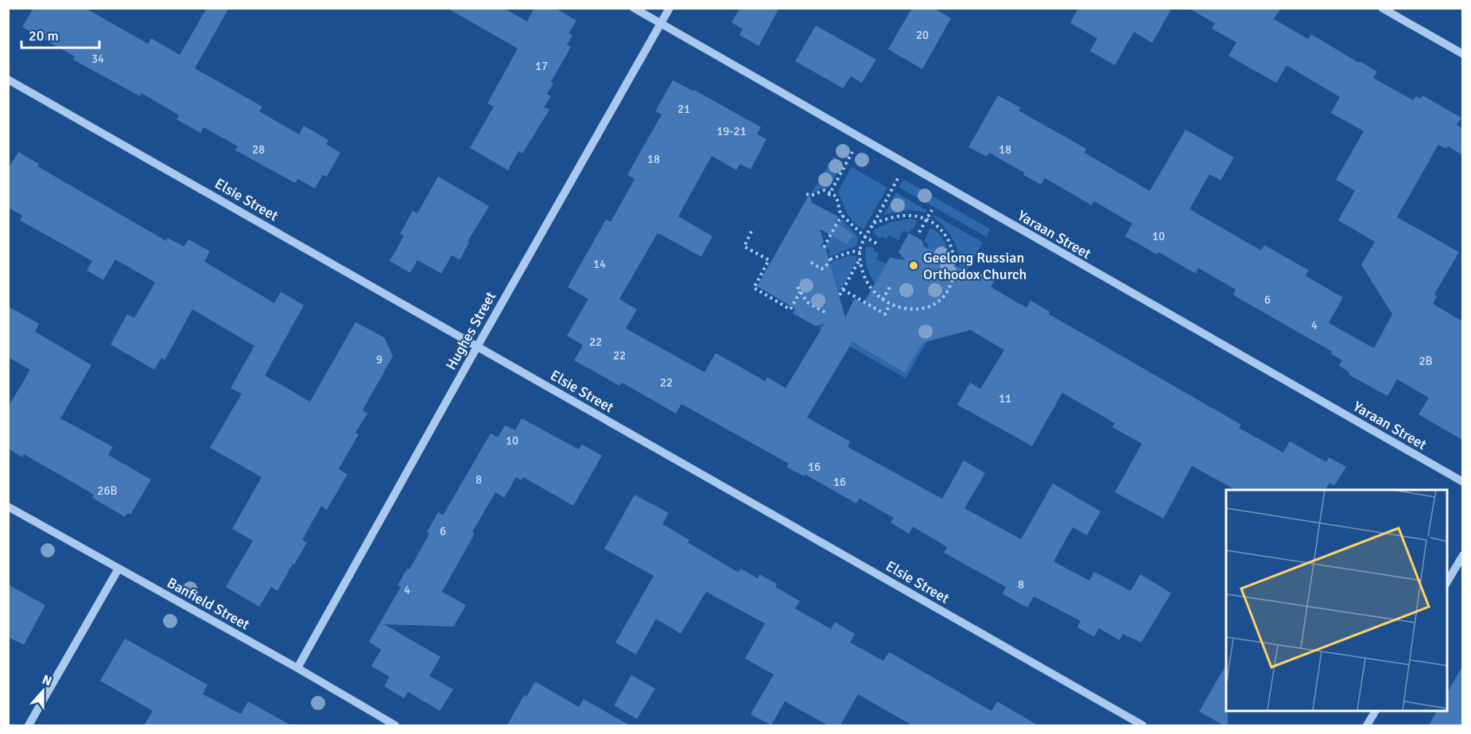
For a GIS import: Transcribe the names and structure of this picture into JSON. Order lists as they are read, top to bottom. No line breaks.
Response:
{"streets":{"street":["Elsie Street","Yaraan Street","Hughes Street","Banfield Street"]},"crossings":[["Elsie Street","Hughes Street"],["Yaraan Street","Hughes Street"],["Hughes Street","Banfield Street"]],"places":["Geelong Russian Orthodox Church"],"house_numbers":["20","34","17","21","19-21","28","18","18","10","14","6","4","22","22","9","2B","22","11","10","16","8","16","26B","6","8","4"],"scale_bar":"20 m","north":"top"}
